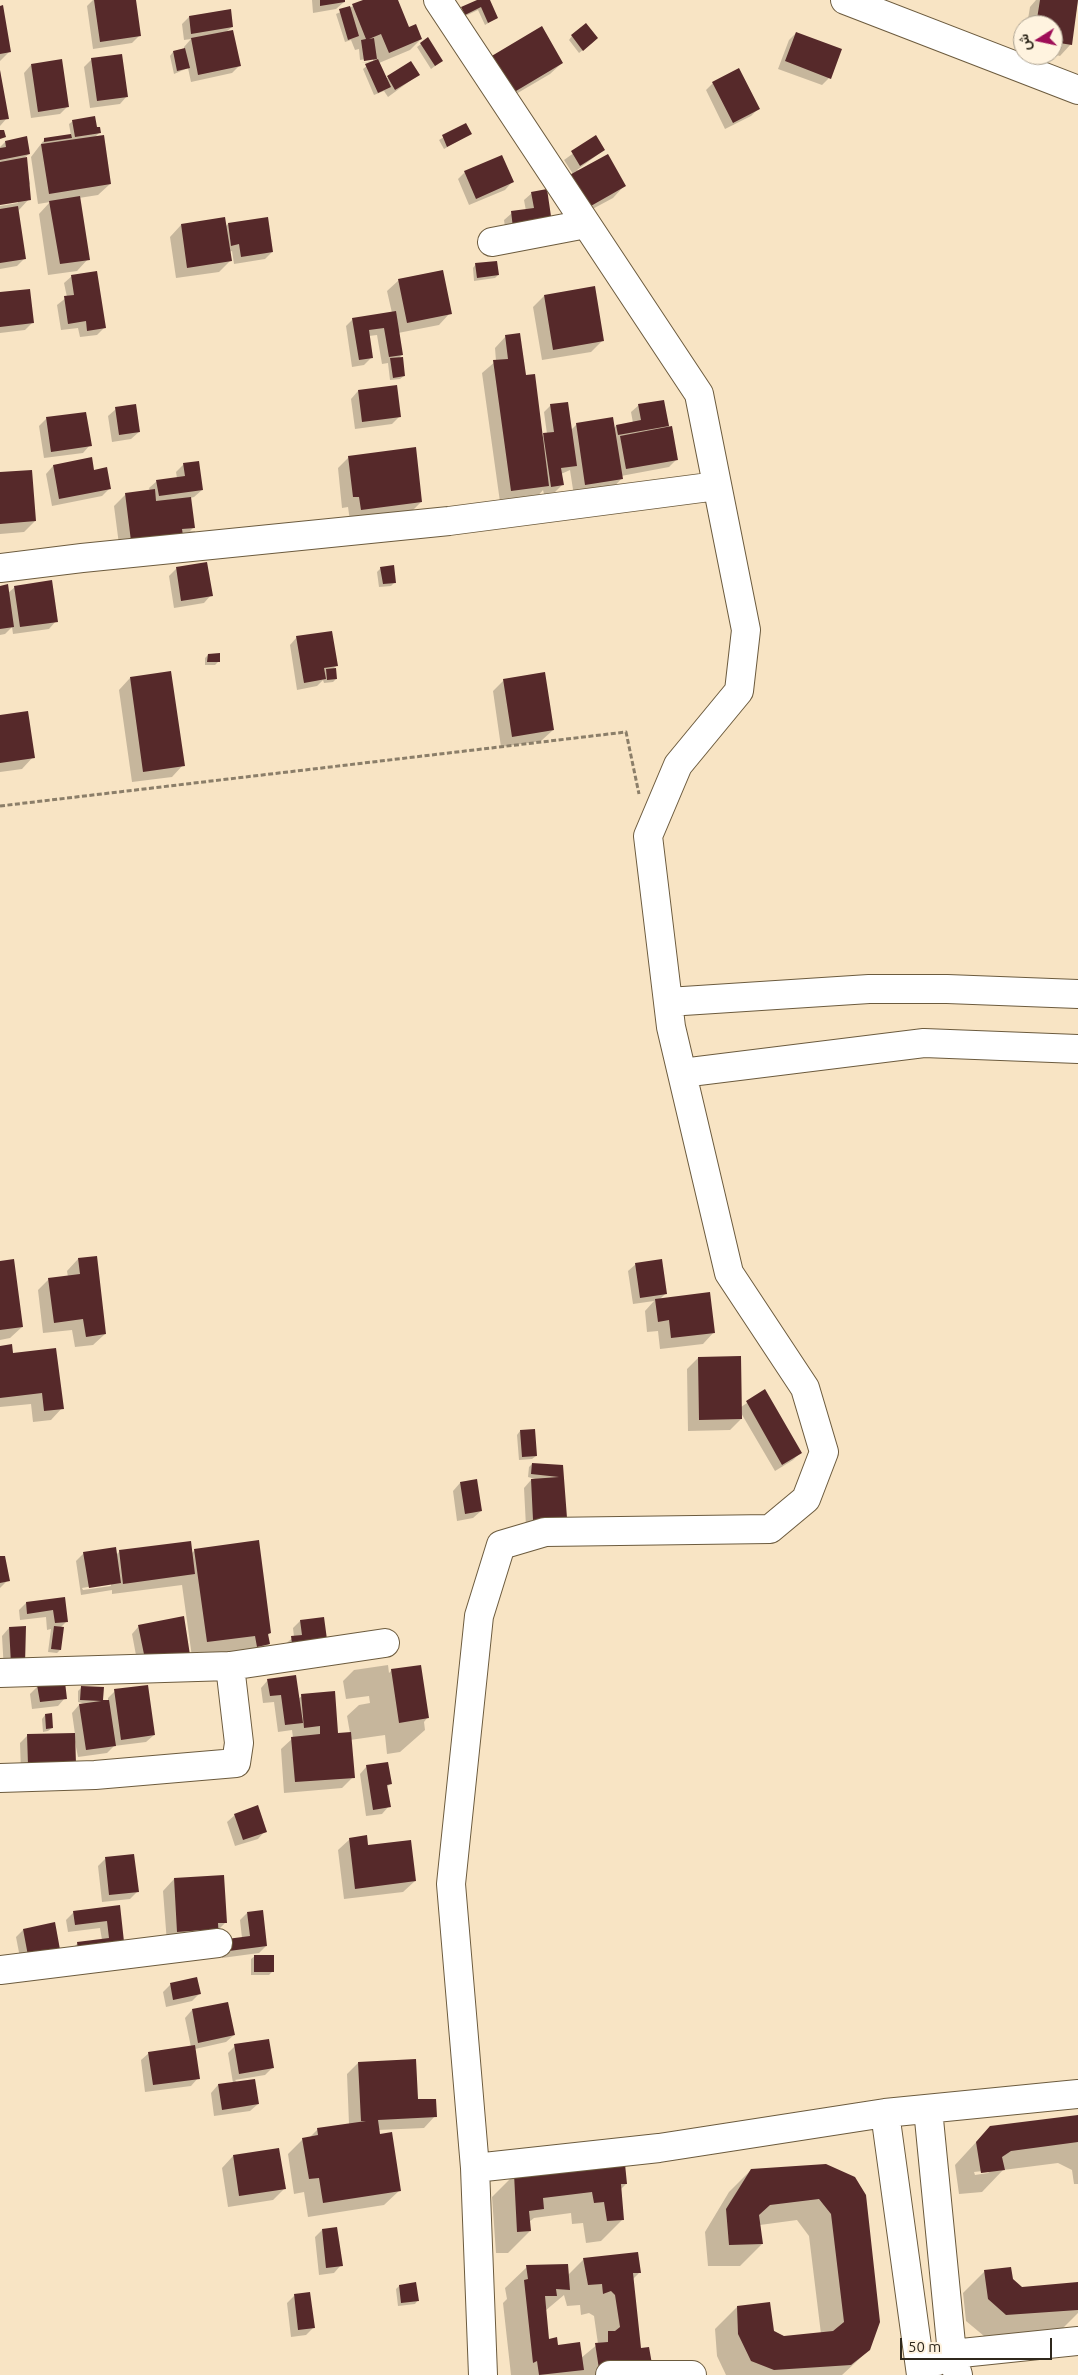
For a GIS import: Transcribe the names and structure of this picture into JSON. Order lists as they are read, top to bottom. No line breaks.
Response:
{"scale_bar":"50 m","north":"left"}
